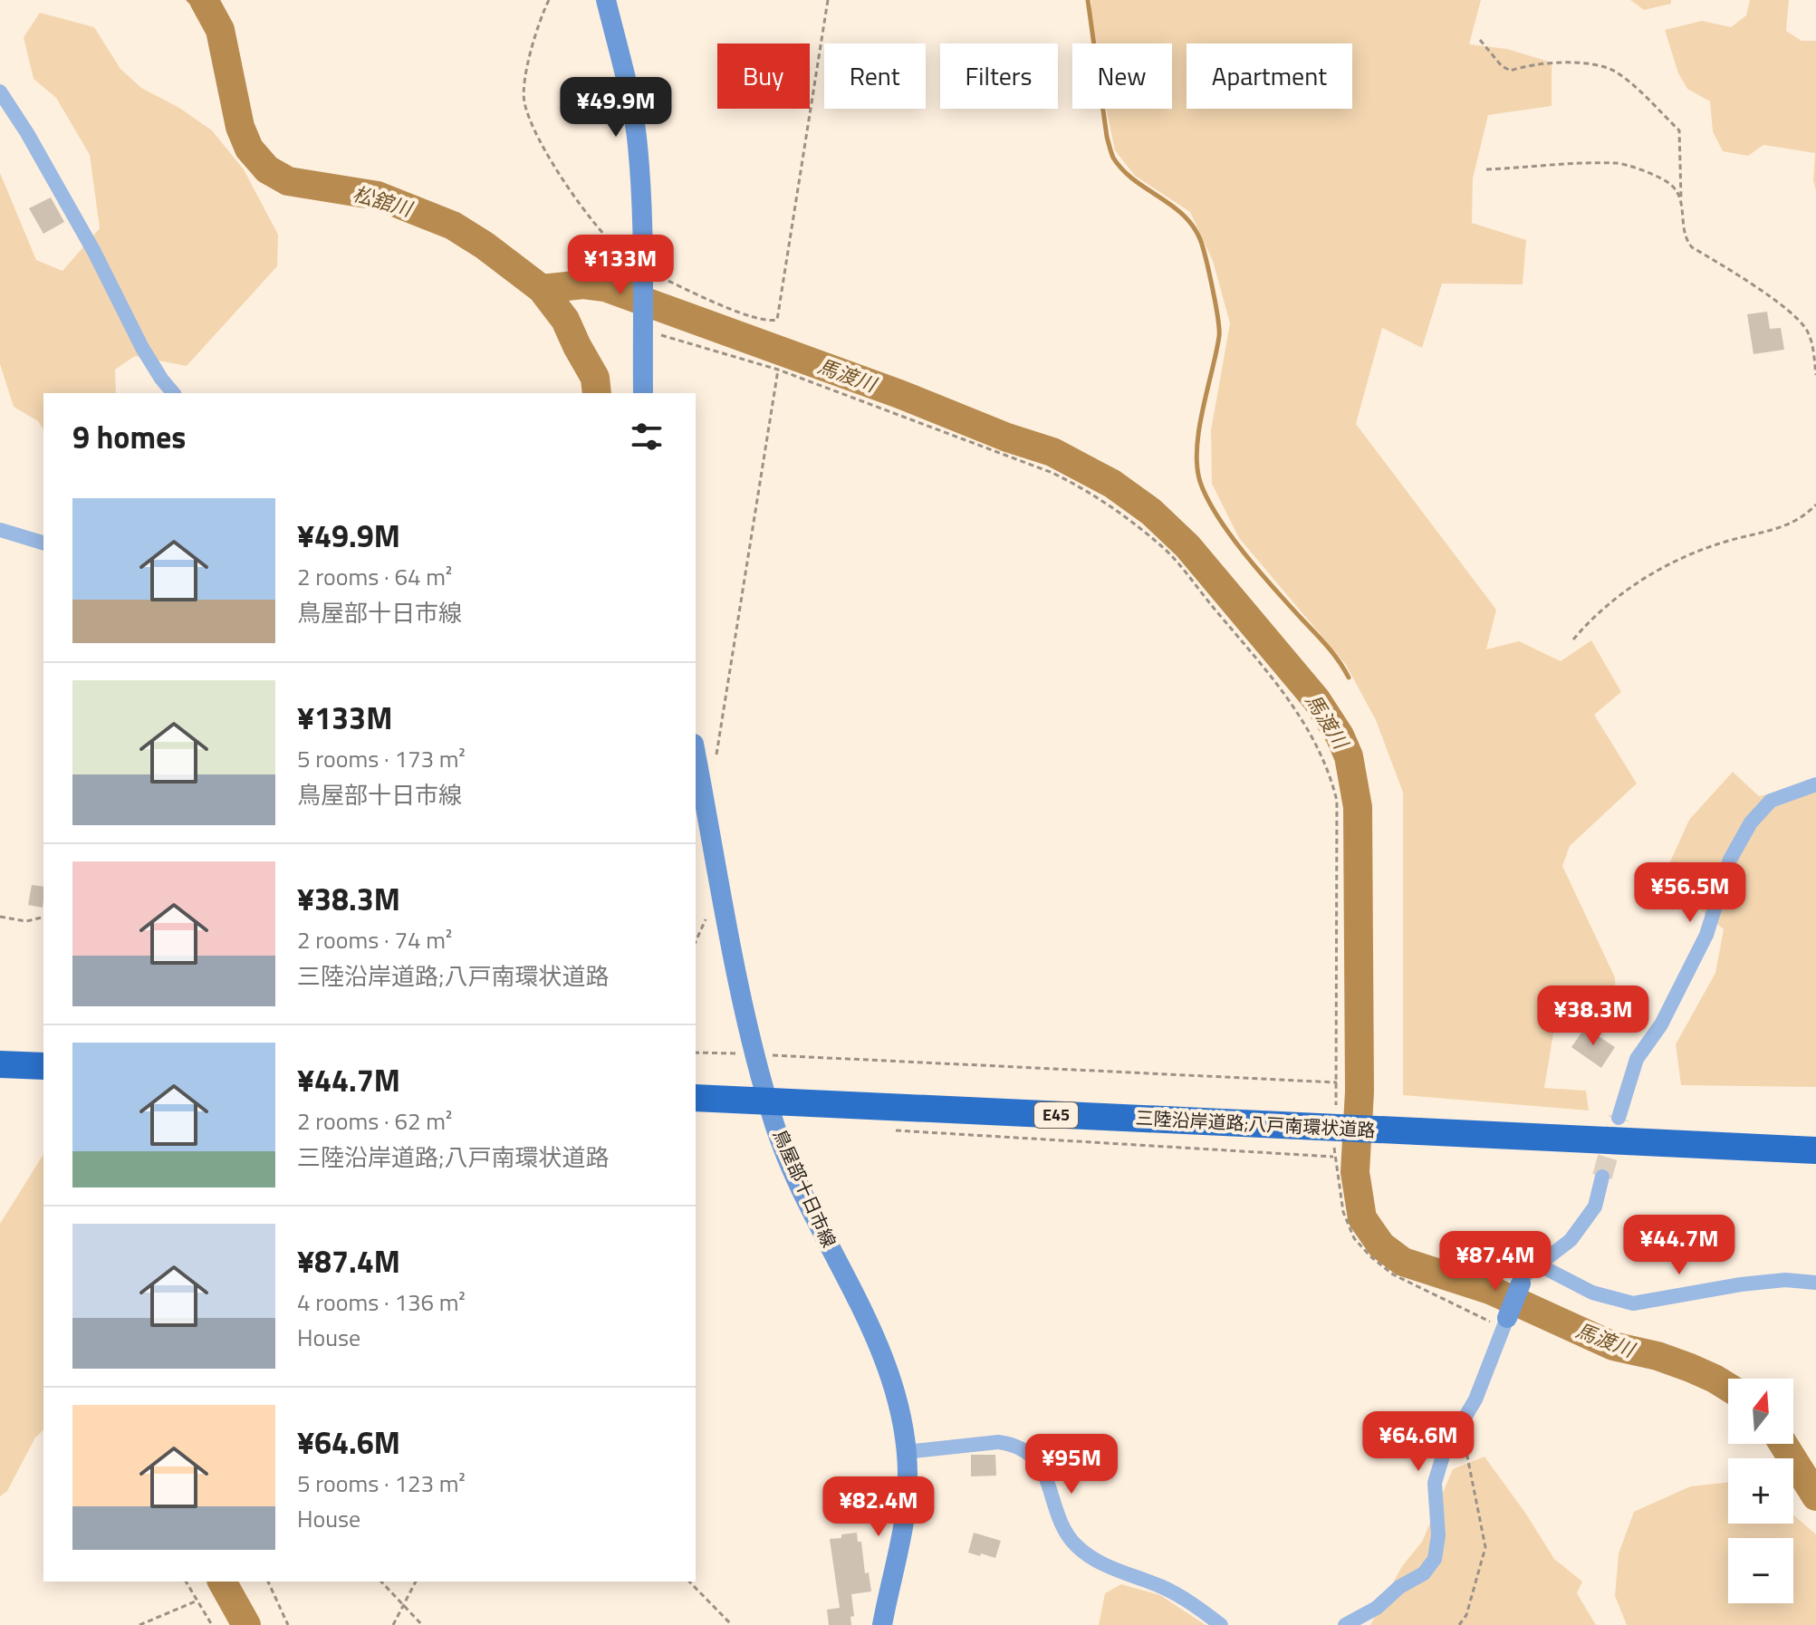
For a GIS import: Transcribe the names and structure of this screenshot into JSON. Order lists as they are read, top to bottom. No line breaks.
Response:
{"streets":{"highway":["E45","三陸沿岸道路;八戸南環状道路"],"main road":["鳥屋部十日市線"]},"water":["松舘川","馬渡川"],"north":"top","page":{"chip":["Buy","Rent","Filters","New","Apartment"],"price":["¥49.9M","¥133M","¥56.5M","¥38.3M","¥44.7M","¥87.4M","¥64.6M","¥95M","¥82.4M"],"heading":"9 homes","list":[{"name":"¥49.9M","note":"2 rooms · 64 m² · 鳥屋部十日市線"},{"name":"¥133M","note":"5 rooms · 173 m² · 鳥屋部十日市線"},{"name":"¥38.3M","note":"2 rooms · 74 m² · 三陸沿岸道路;八戸南環状道路"},{"name":"¥44.7M","note":"2 rooms · 62 m² · 三陸沿岸道路;八戸南環状道路"},{"name":"¥87.4M","note":"4 rooms · 136 m² · House"},{"name":"¥64.6M","note":"5 rooms · 123 m² · House"}],"map_buttons":["+","−"]}}
